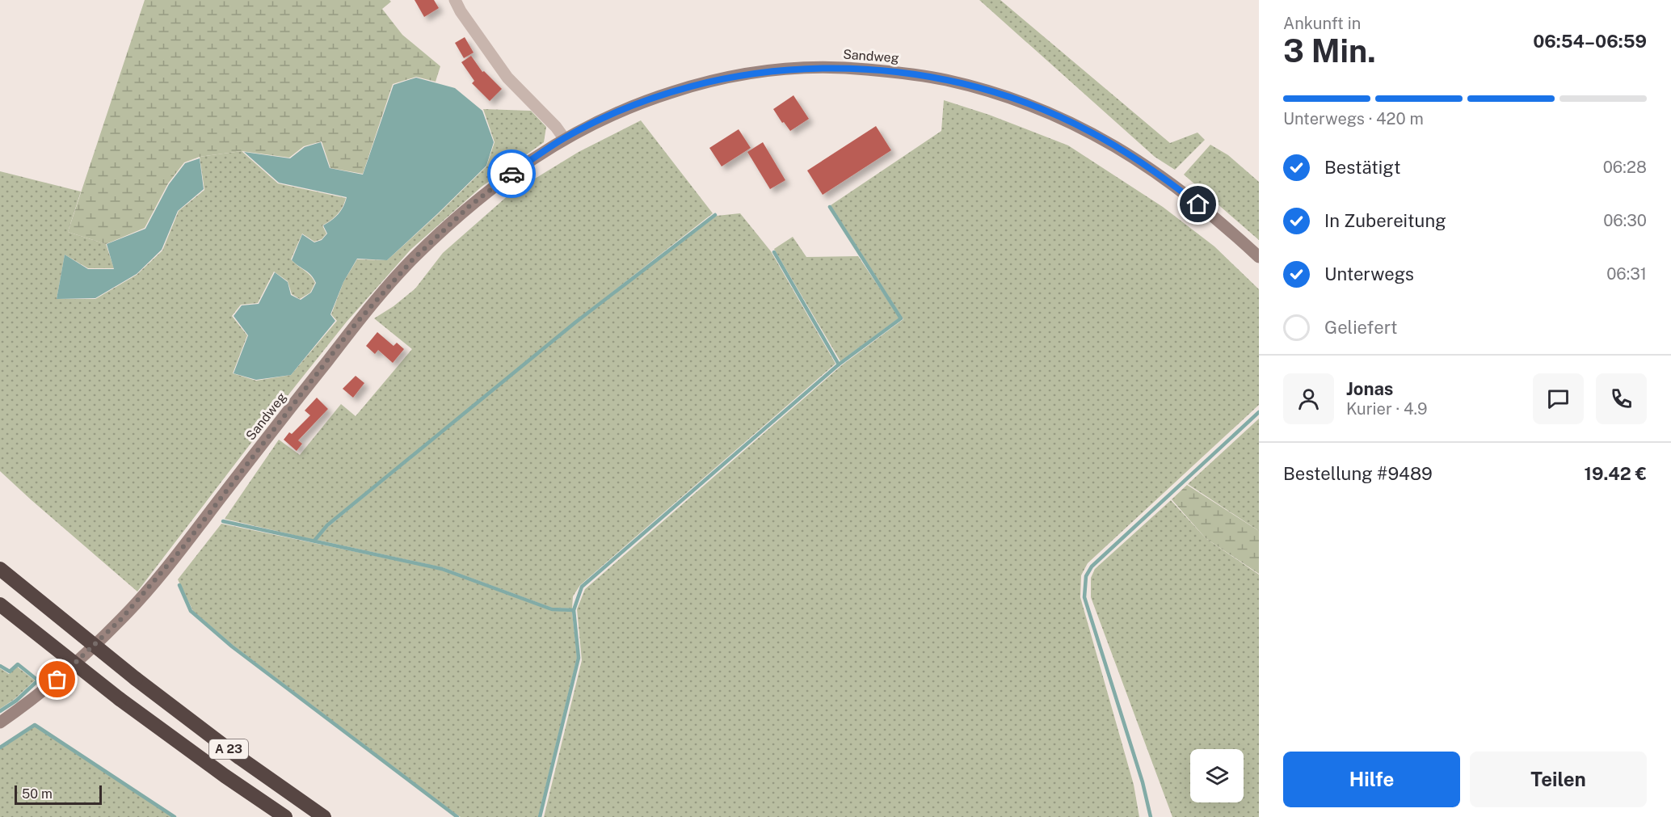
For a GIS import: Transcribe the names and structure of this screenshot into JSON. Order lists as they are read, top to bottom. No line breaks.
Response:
{"streets":{"highway":["A 23"],"street":["Sandweg"]},"scale_bar":"50 m","page":{"heading":["3 Min.","Ankunft in","06:54–06:59"],"panel":["Jonas","Kurier · 4.9","Bestellung #9489","19.42 €"],"bar":"Unterwegs · 420 m","list":[["Bestätigt","06:28"],["In Zubereitung","06:30"],["Unterwegs","06:31"],"Geliefert"],"buttons":["Hilfe","Teilen"],"scale":"50 m"}}
